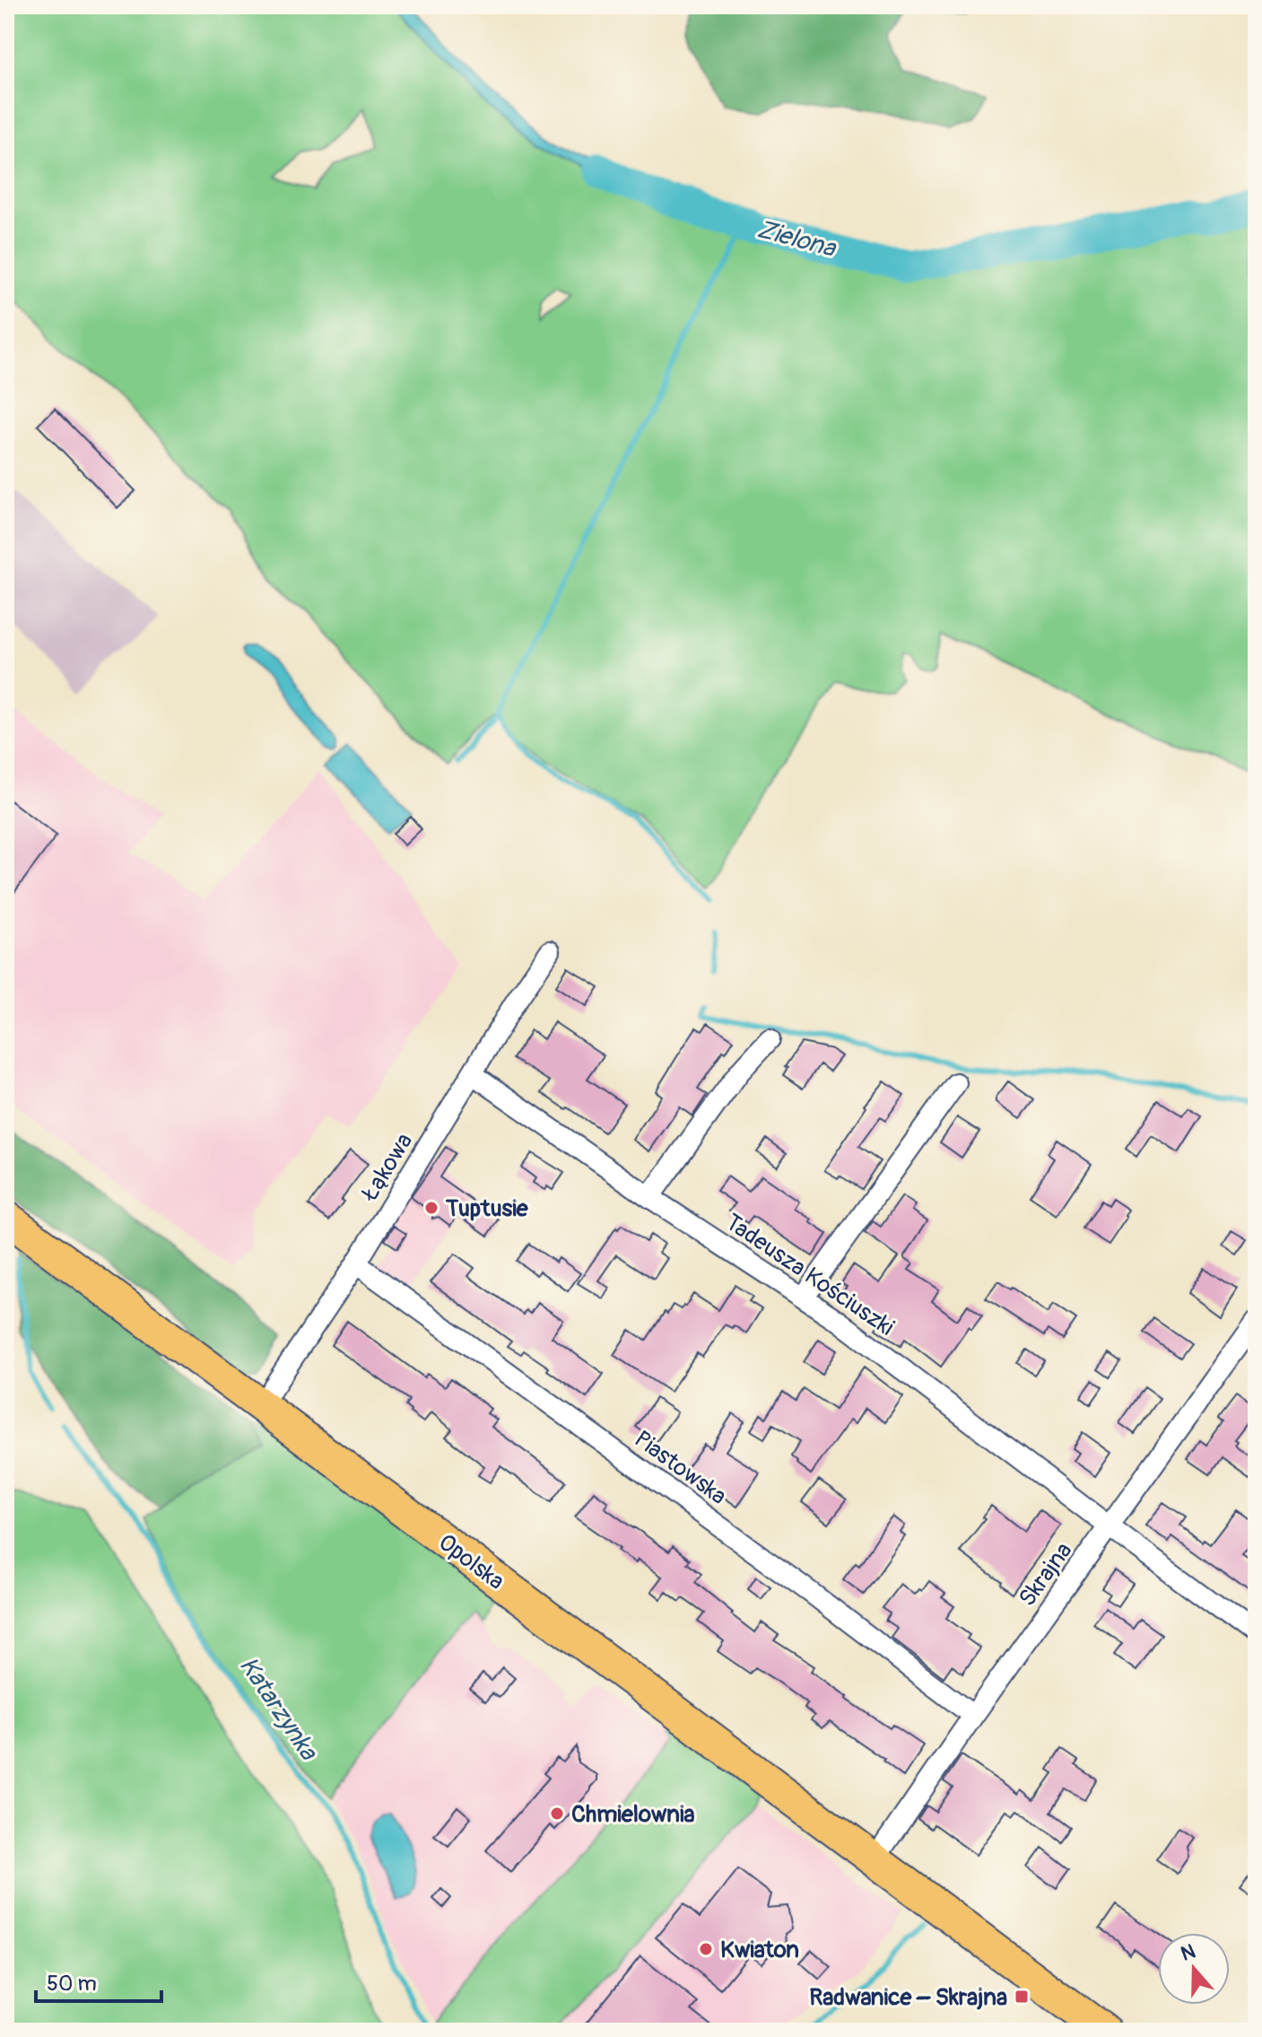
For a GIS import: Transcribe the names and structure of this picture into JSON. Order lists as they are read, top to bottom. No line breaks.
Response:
{"streets":{"main road":["Opolska"],"street":["Łąkowa","Tadeusza Kościuszki","Piastowska","Skrajna"]},"crossings":[["Łąkowa","Tadeusza Kościuszki"],["Łąkowa","Piastowska"],["Łąkowa","Opolska"],["Tadeusza Kościuszki","Skrajna"],["Piastowska","Skrajna"],["Opolska","Skrajna"]],"water":["Zielona","Katarzynka"],"places":{"other":["Tuptusie","Chmielownia","Kwiaton"],"transit":["Radwanice – Skrajna"]},"scale_bar":"50 m","north":"top"}
